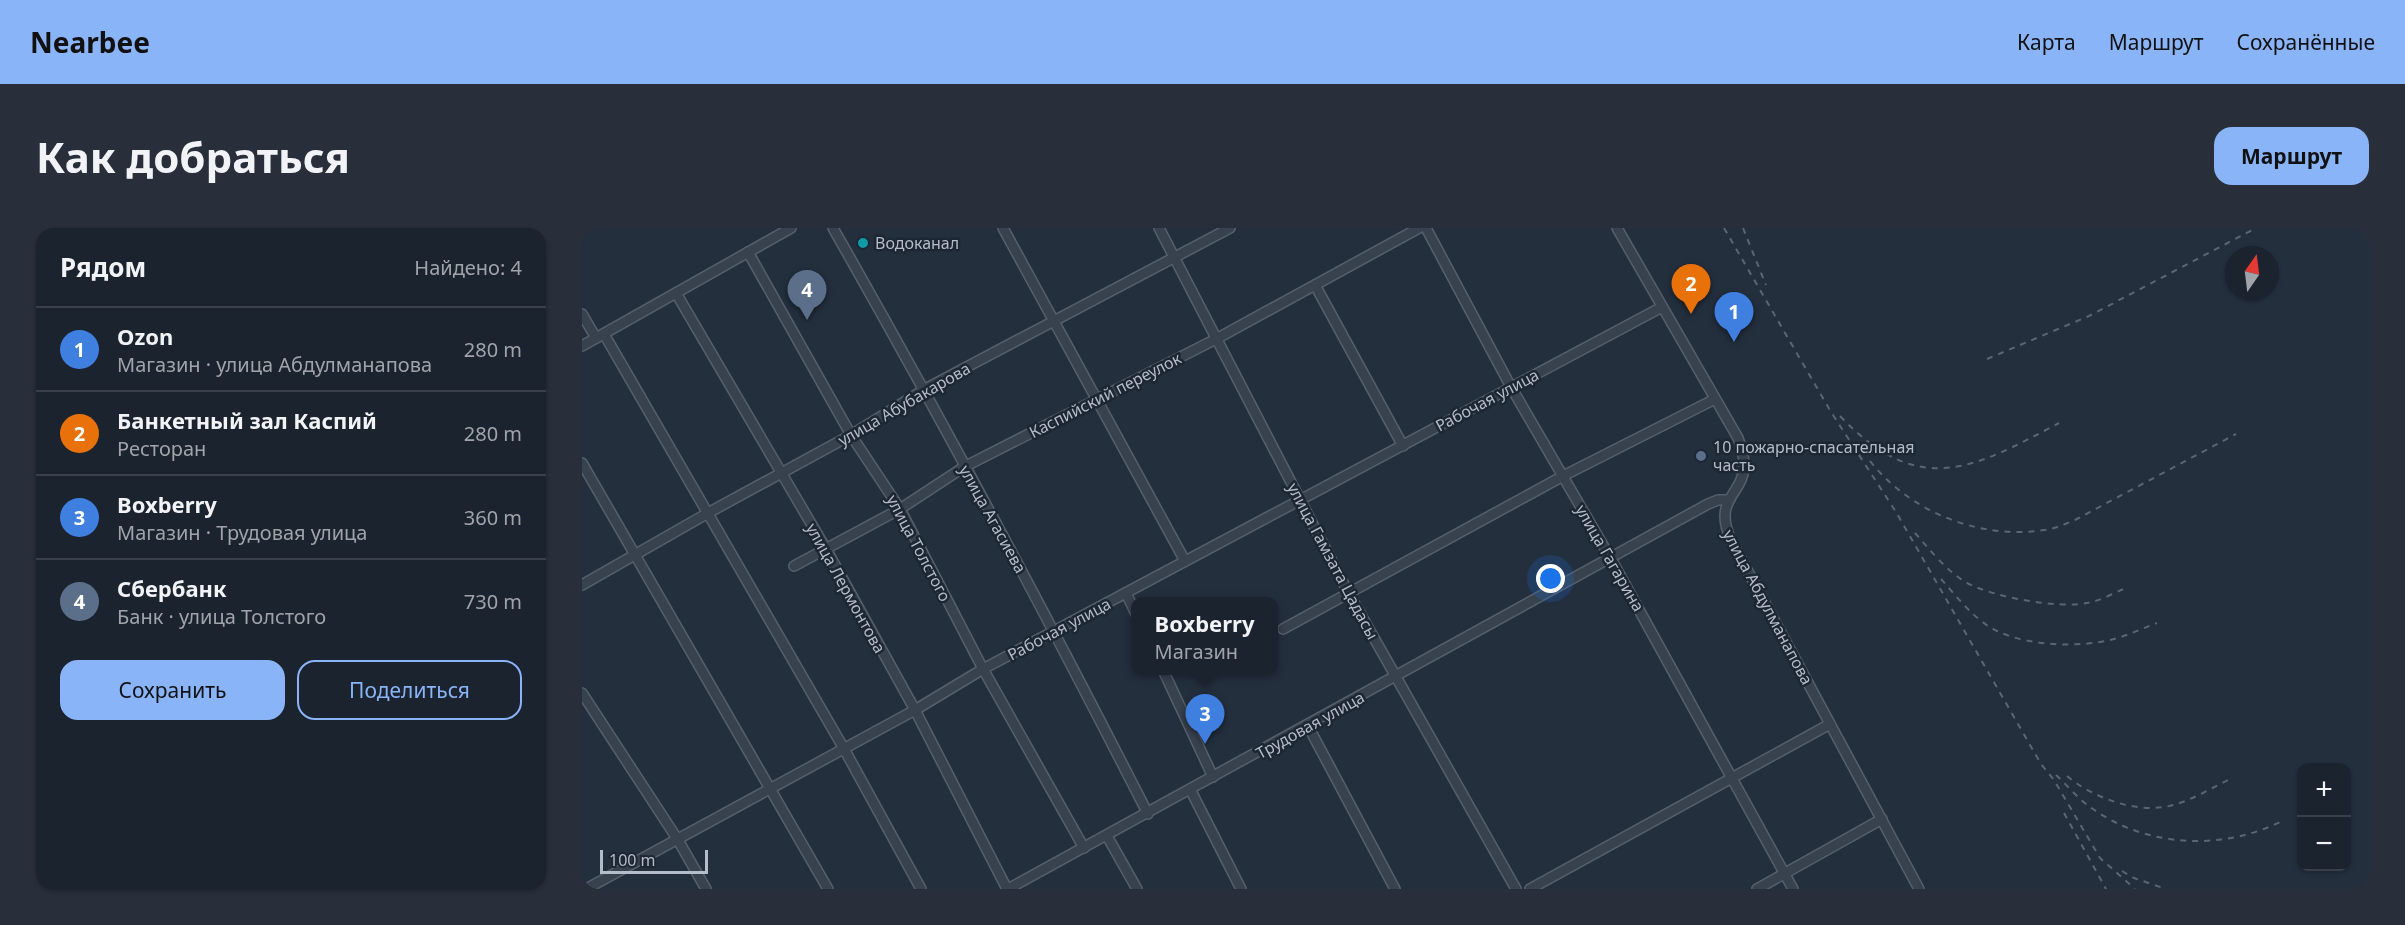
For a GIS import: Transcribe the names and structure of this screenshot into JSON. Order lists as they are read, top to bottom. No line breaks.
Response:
{"streets":{"street":["Каспийский переулок","Рабочая улица","улица Абубакарова","улица Агасиева","улица Толстого","улица Гагарина","улица Гамзата Цадасы","улица Лермонтова","улица Абдулманапова","Трудовая улица"]},"crossings":[["Каспийский переулок","улица Агасиева"],["Каспийский переулок","улица Толстого"],["Каспийский переулок","улица Гамзата Цадасы"],["Каспийский переулок","улица Лермонтова"],["Рабочая улица","улица Агасиева"],["Рабочая улица","улица Толстого"],["Рабочая улица","улица Гагарина"],["Рабочая улица","улица Гамзата Цадасы"],["Рабочая улица","улица Лермонтова"],["Рабочая улица","улица Абдулманапова"],["улица Абубакарова","улица Агасиева"],["улица Абубакарова","улица Толстого"],["улица Абубакарова","улица Гамзата Цадасы"],["улица Абубакарова","улица Лермонтова"],["улица Агасиева","Трудовая улица"],["улица Толстого","Трудовая улица"],["улица Гагарина","Трудовая улица"],["улица Гамзата Цадасы","Трудовая улица"],["улица Лермонтова","Трудовая улица"],["улица Абдулманапова","Трудовая улица"]],"places":["Водоканал","10 пожарно-спасательная часть"],"scale_bar":"100 m","north":"top","page":{"header":"Nearbee","nav":["Карта","Маршрут","Сохранённые"],"buttons":["Маршрут",["Сохранить","Поделиться"]],"title":"Как добраться","heading":["Рядом","Найдено: 4"],"pins":["2","4","1","3"],"list":[{"mark":"1","name":"Ozon","note":"Магазин · улица Абдулманапова","value":"280 m"},{"mark":"2","name":"Банкетный зал Каспий","note":"Ресторан","value":"280 m"},{"mark":"3","name":"Boxberry","note":"Магазин · Трудовая улица","value":"360 m"},{"mark":"4","name":"Сбербанк","note":"Банк · улица Толстого","value":"730 m"}],"popup":["Boxberry","Магазин"],"map_buttons":["+","−"],"scale":"100 m"}}
